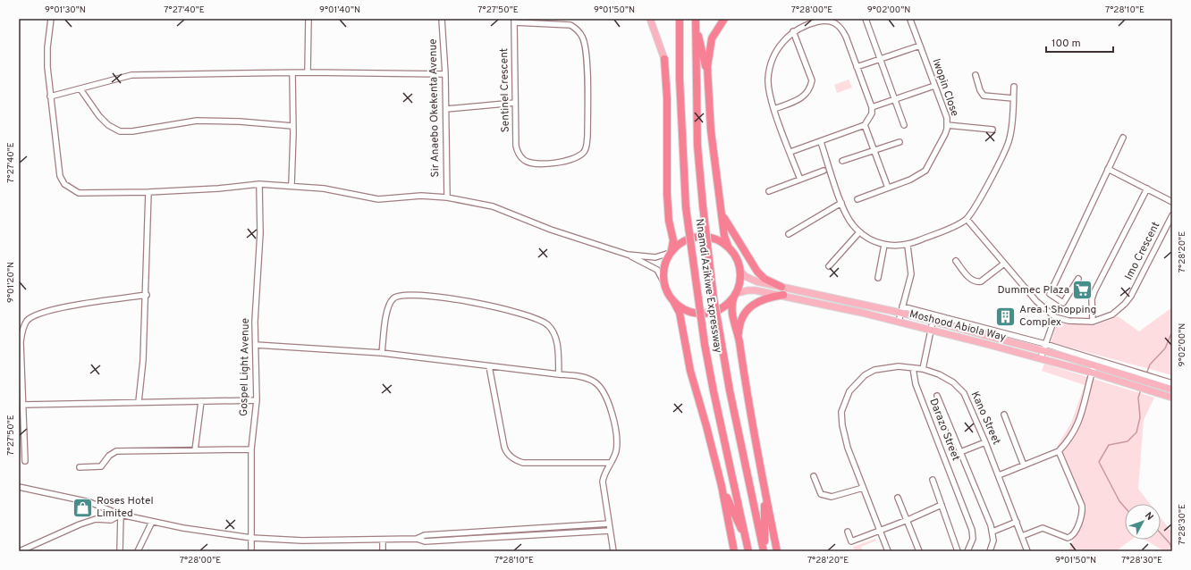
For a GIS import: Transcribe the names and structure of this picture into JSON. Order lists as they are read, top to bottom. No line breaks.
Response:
{"streets":{"highway":["Nnamdi Azikiwe Expressway"],"main road":["Moshood Abiola Way"],"street":["Iwopin Close","Sentinel Crescent","Sir Anaebo Okekenta Avenue","Imo Crescent","Gospel Light Avenue","Kano Street","Darazo Street"]},"crossings":[["Nnamdi Azikiwe Expressway","Moshood Abiola Way"],["Kano Street","Darazo Street"]],"places":{"supermarket":["Dummec Plaza"],"building":["Area 1 Shopping Complex"],"shop":["Roses Hotel Limited"]},"scale_bar":"100 m","north":"top right","coordinates":["9°01'30\"N","7°27'40\"E","9°01'40\"N","7°27'50\"E","9°01'50\"N","7°28'00\"E","9°02'00\"N","7°28'10\"E","7°28'20\"E","9°01'20\"N","7°28'30\"E"]}
